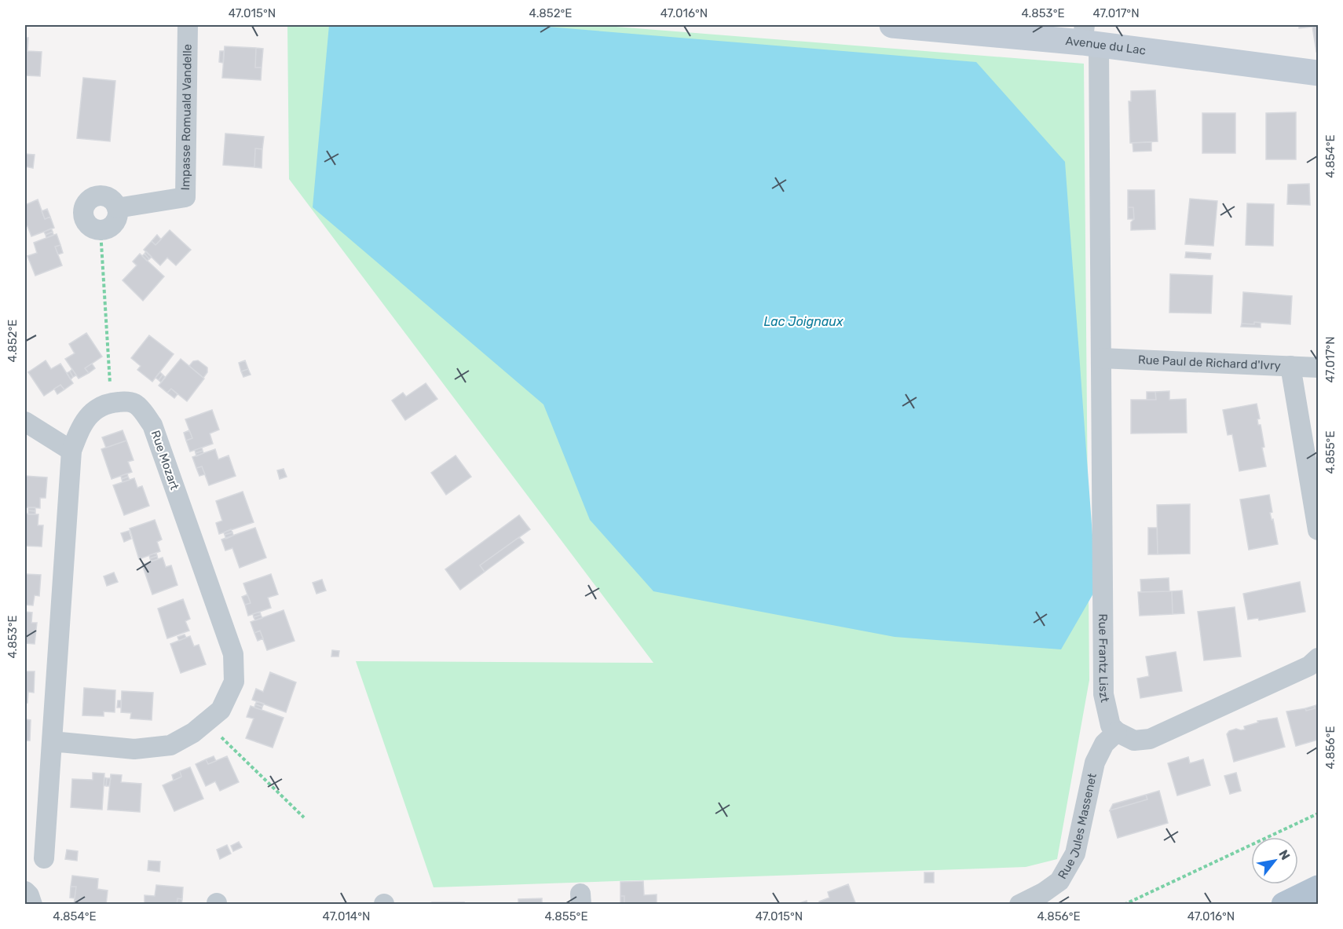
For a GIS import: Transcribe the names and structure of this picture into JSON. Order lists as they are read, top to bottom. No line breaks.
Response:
{"streets":{"main road":["Avenue du Lac"],"street":["Impasse Romuald Vandelle","Rue Paul de Richard d'Ivry","Rue Mozart","Rue Frantz Liszt","Rue Jules Massenet"]},"crossings":[["Avenue du Lac","Rue Frantz Liszt"],["Rue Paul de Richard d'Ivry","Rue Frantz Liszt"],["Rue Frantz Liszt","Rue Jules Massenet"]],"water":["Lac Joignaux"],"north":"top right","coordinates":["47.015°N","4.852°E","47.016°N","4.853°E","47.017°N","4.854°E","4.855°E","4.856°E","47.014°N"]}
